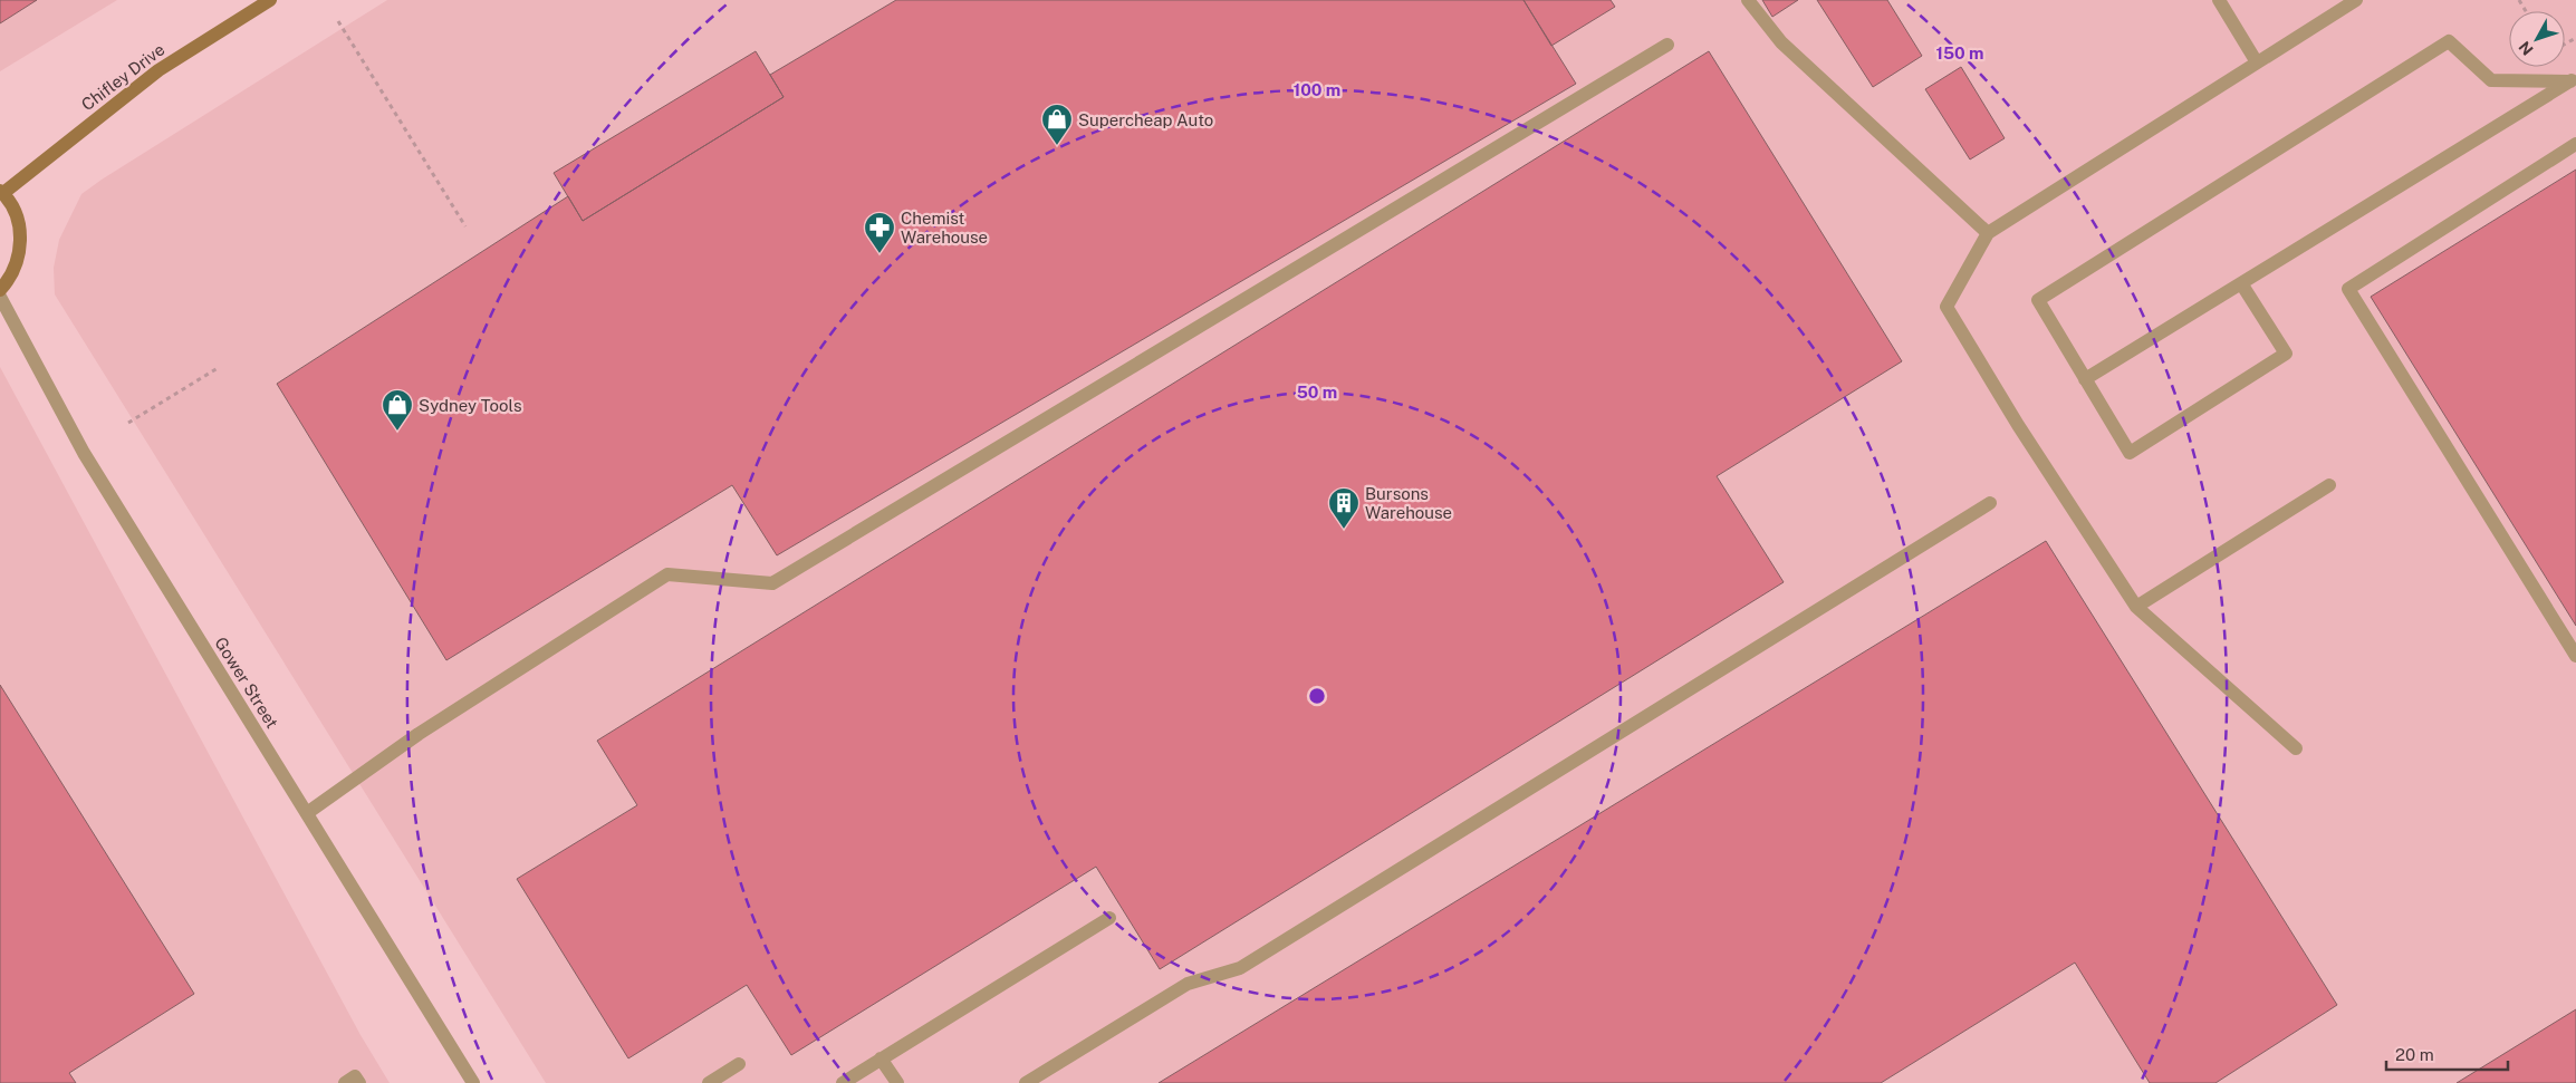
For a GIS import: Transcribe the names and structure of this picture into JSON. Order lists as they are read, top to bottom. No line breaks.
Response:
{"streets":{"main road":["Chifley Drive"],"street":["Gower Street"]},"places":{"shop":["Supercheap Auto","Sydney Tools"],"pharmacy":["Chemist Warehouse"],"building":["Bursons Warehouse"]},"scale_bar":"20 m","north":"bottom left","rings":["150 m","100 m","50 m"]}
